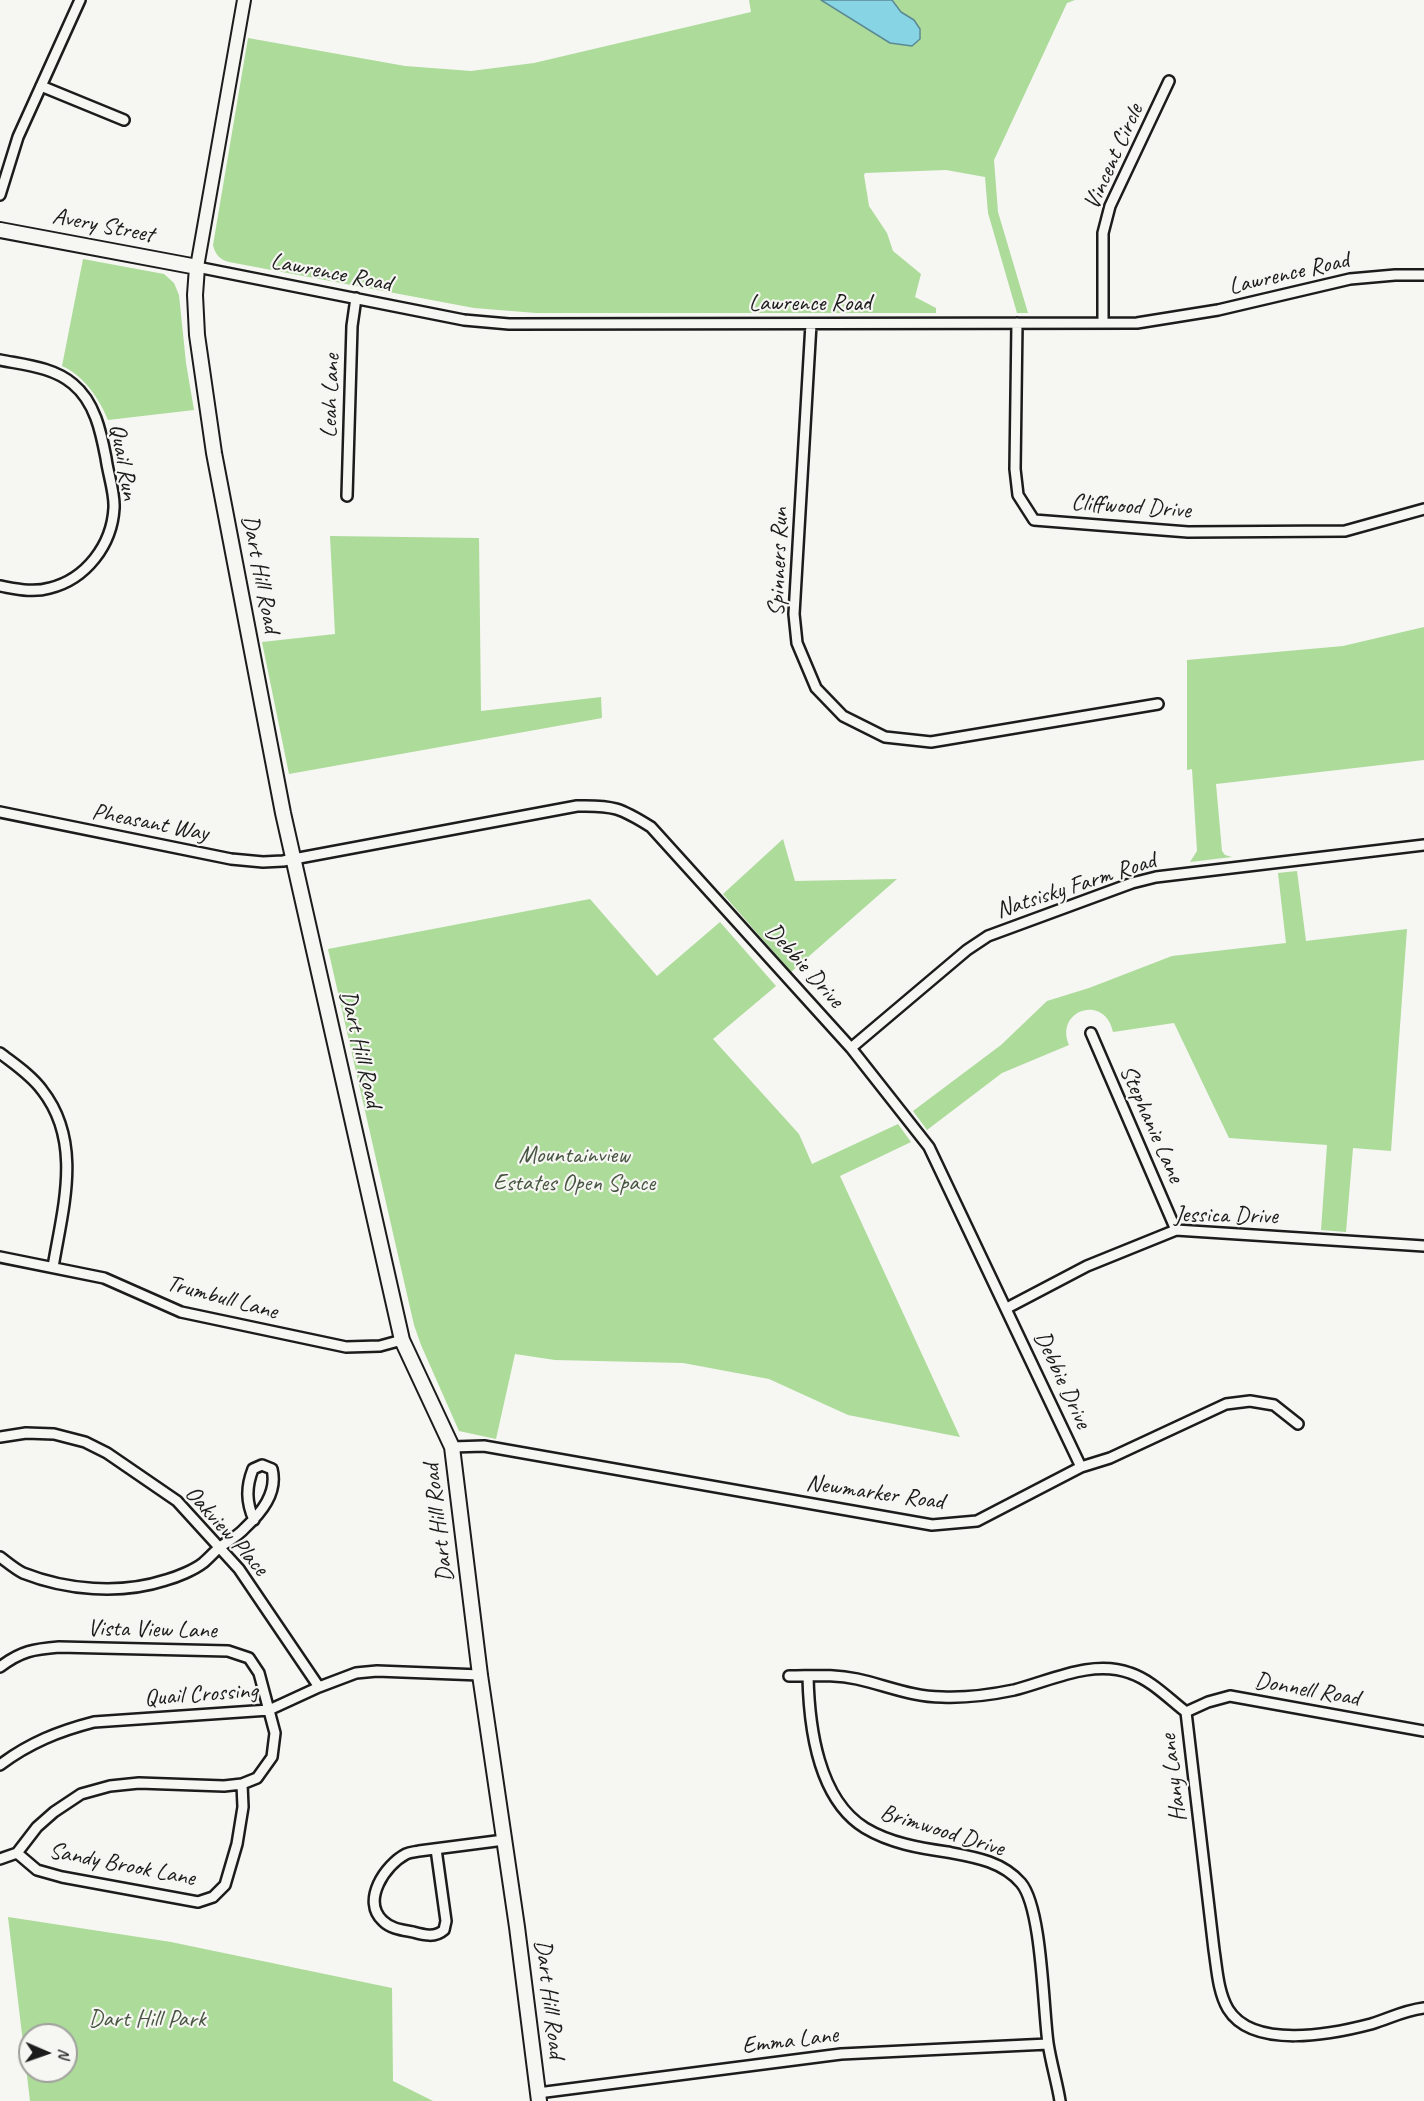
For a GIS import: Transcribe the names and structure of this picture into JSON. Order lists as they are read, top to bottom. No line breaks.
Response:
{"streets":{"main road":["Avery Street","Dart Hill Road"],"street":["Vincent Circle","Lawrence Road","Leah Lane","Quail Run","Cliffwood Drive","Spinners Run","Pheasant Way","Natsisky Farm Road","Debbie Drive","Stephanie Lane","Jessica Drive","Trumbull Lane","Newmarker Road","Oakview Place","Vista View Lane","Donnell Road","Quail Crossing","Hany Lane","Brimwood Drive","Sandy Brook Lane","Emma Lane"]},"crossings":[["Vincent Circle","Lawrence Road"],["Avery Street","Lawrence Road"],["Avery Street","Dart Hill Road"],["Lawrence Road","Leah Lane"],["Lawrence Road","Cliffwood Drive"],["Lawrence Road","Spinners Run"],["Lawrence Road","Dart Hill Road"],["Dart Hill Road","Pheasant Way"],["Dart Hill Road","Debbie Drive"],["Dart Hill Road","Trumbull Lane"],["Dart Hill Road","Newmarker Road"],["Dart Hill Road","Quail Crossing"],["Dart Hill Road","Emma Lane"],["Pheasant Way","Debbie Drive"],["Natsisky Farm Road","Debbie Drive"],["Debbie Drive","Jessica Drive"],["Debbie Drive","Newmarker Road"],["Stephanie Lane","Jessica Drive"],["Oakview Place","Quail Crossing"],["Vista View Lane","Quail Crossing"],["Donnell Road","Hany Lane"],["Hany Lane","Brimwood Drive"],["Brimwood Drive","Emma Lane"]],"parks":["Mountainview Estates Open Space","Dart Hill Park"],"north":"right"}
